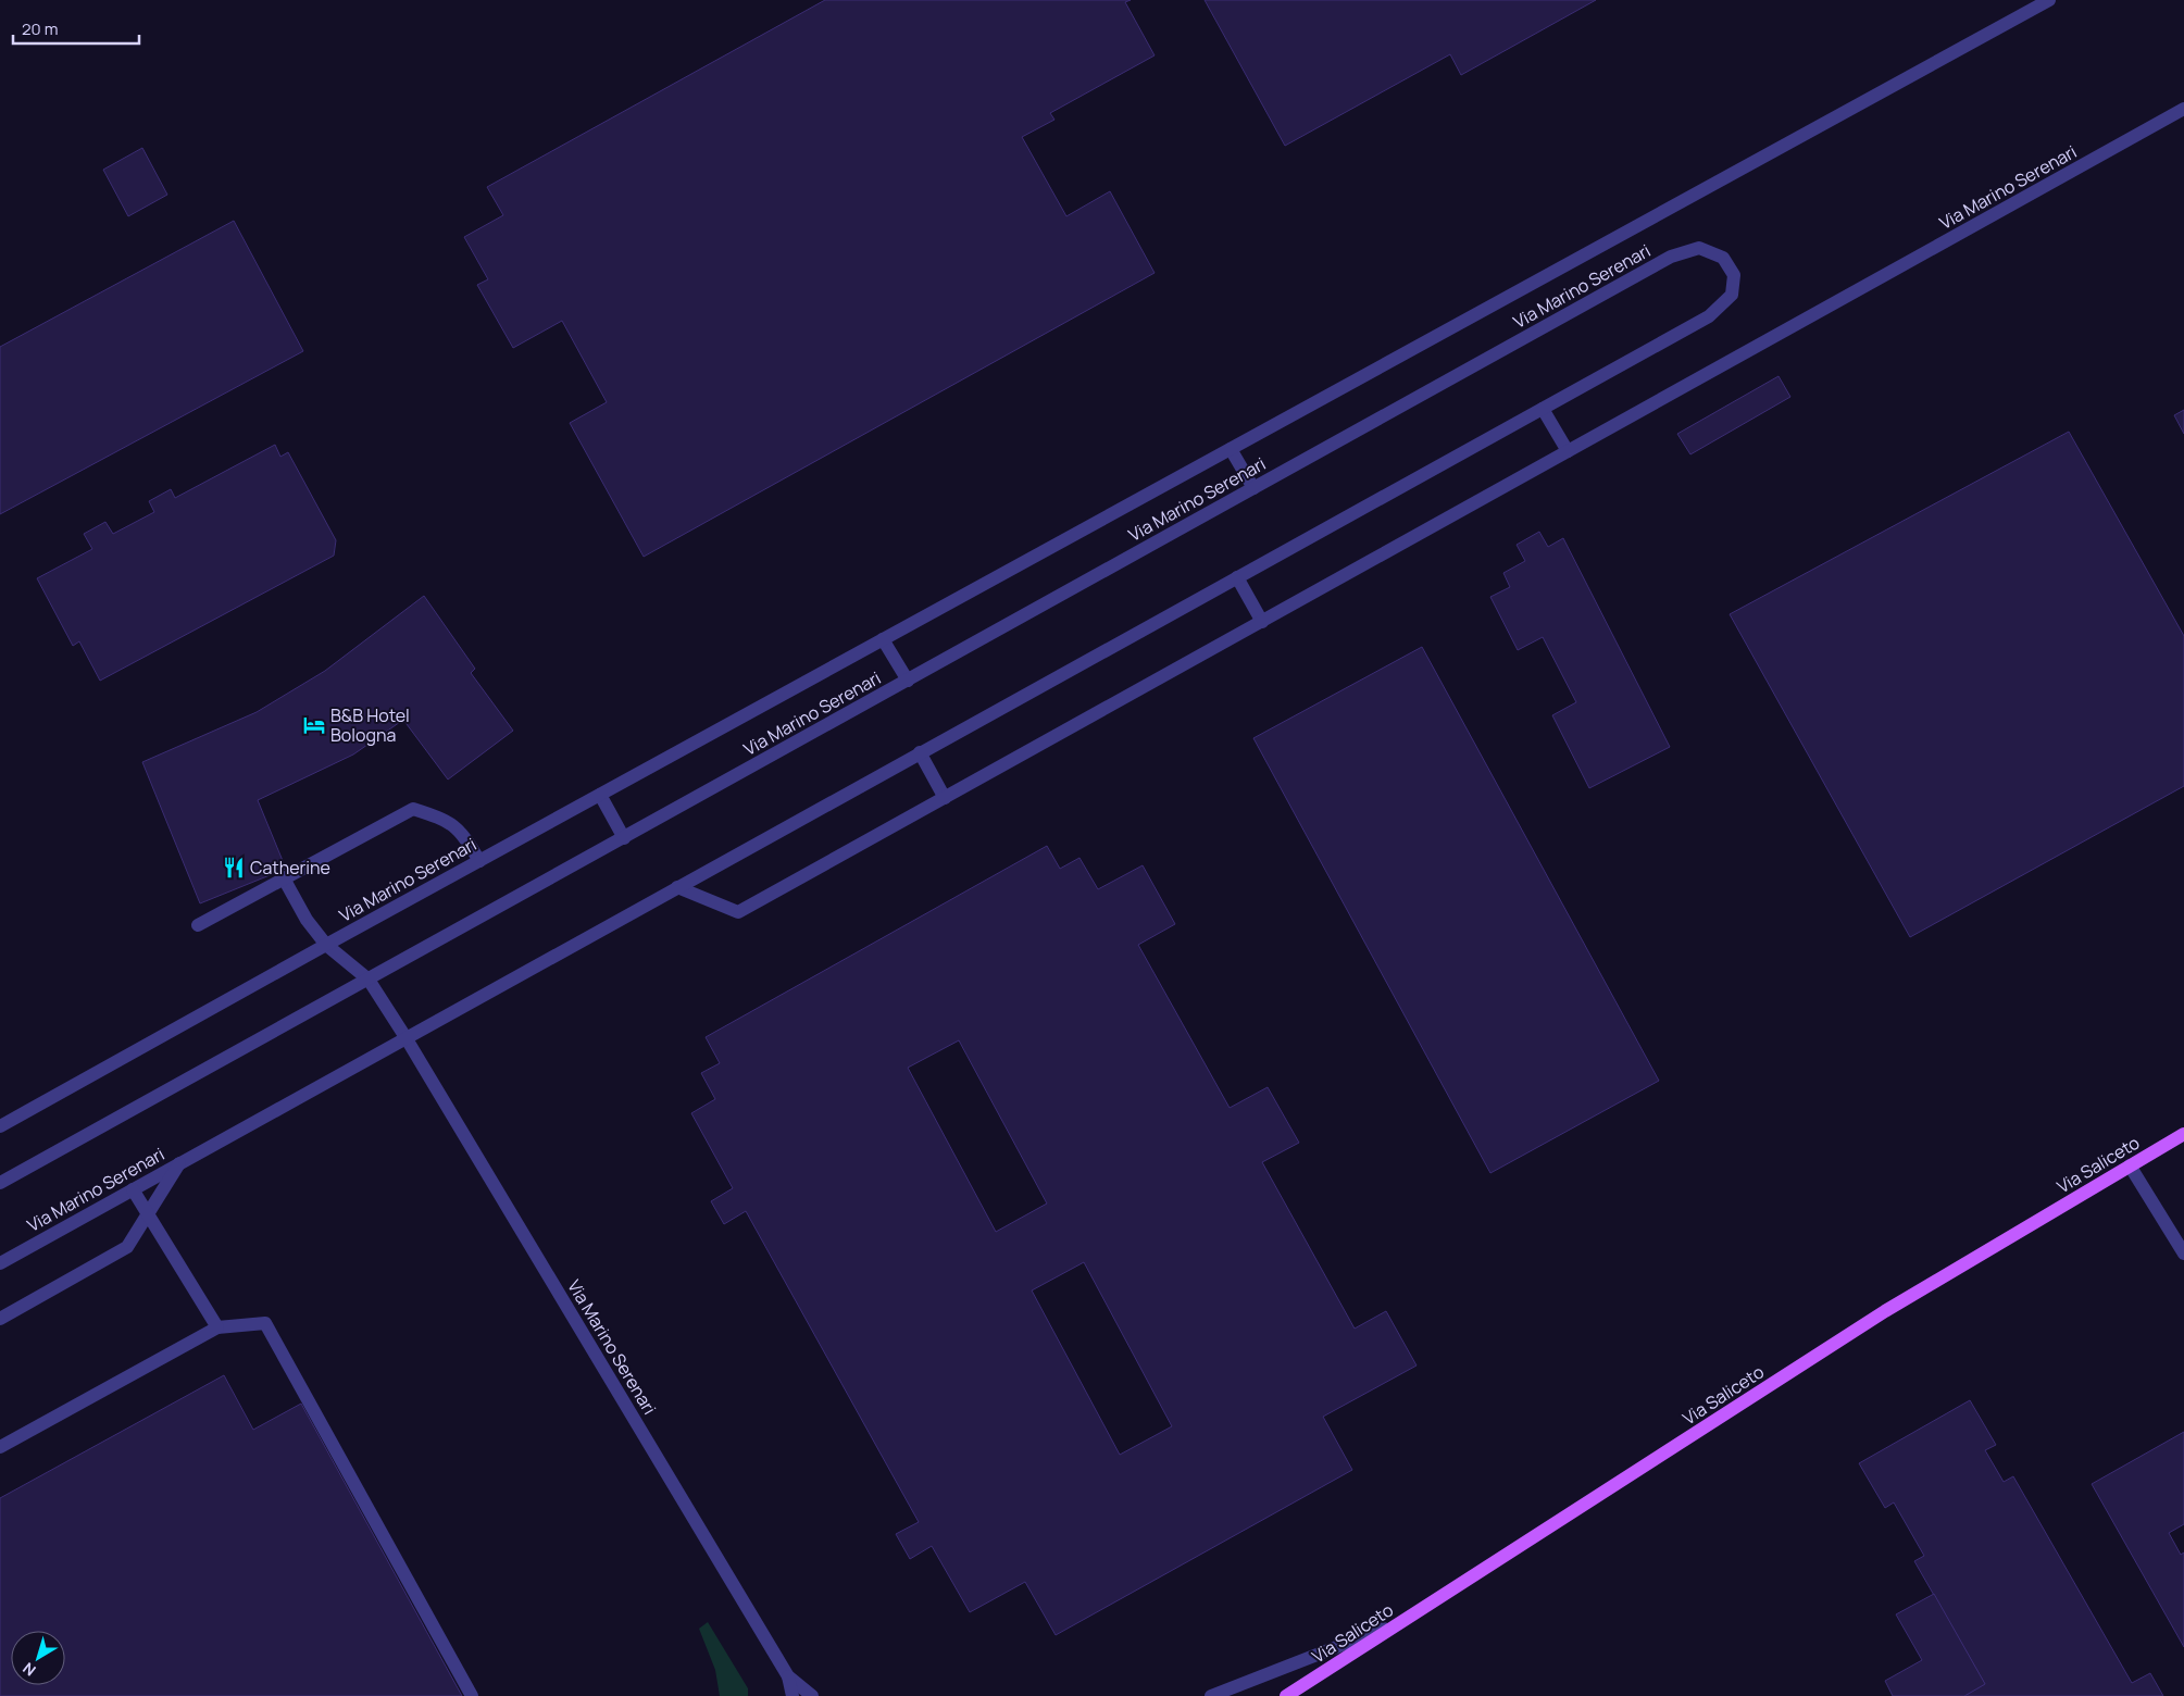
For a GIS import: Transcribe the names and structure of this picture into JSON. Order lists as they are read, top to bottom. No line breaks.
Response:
{"streets":{"main road":["Via Saliceto"],"street":["Via Marino Serenari"]},"places":{"hotel":["B&B Hotel Bologna"],"restaurant":["Catherine"]},"scale_bar":"20 m","north":"bottom left"}
